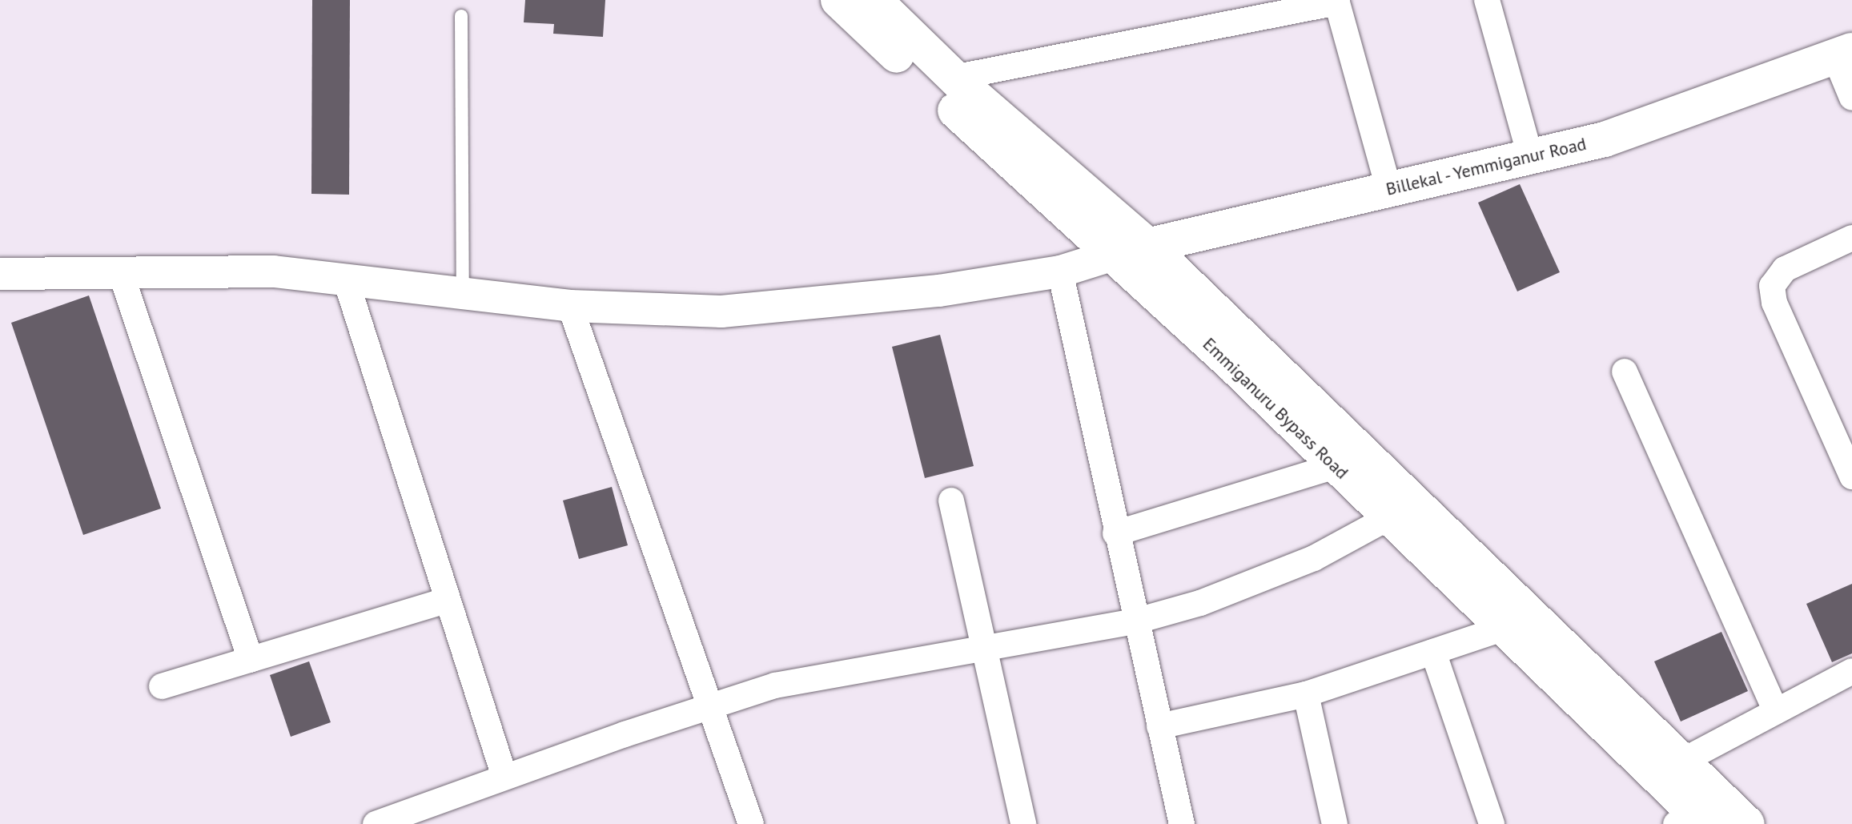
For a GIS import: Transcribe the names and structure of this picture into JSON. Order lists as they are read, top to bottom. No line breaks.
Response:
{"streets":{"main road":["Billekal - Yemmiganur Road","Emmiganuru Bypass Road"]},"crossings":[["Billekal - Yemmiganur Road","Emmiganuru Bypass Road"]]}
